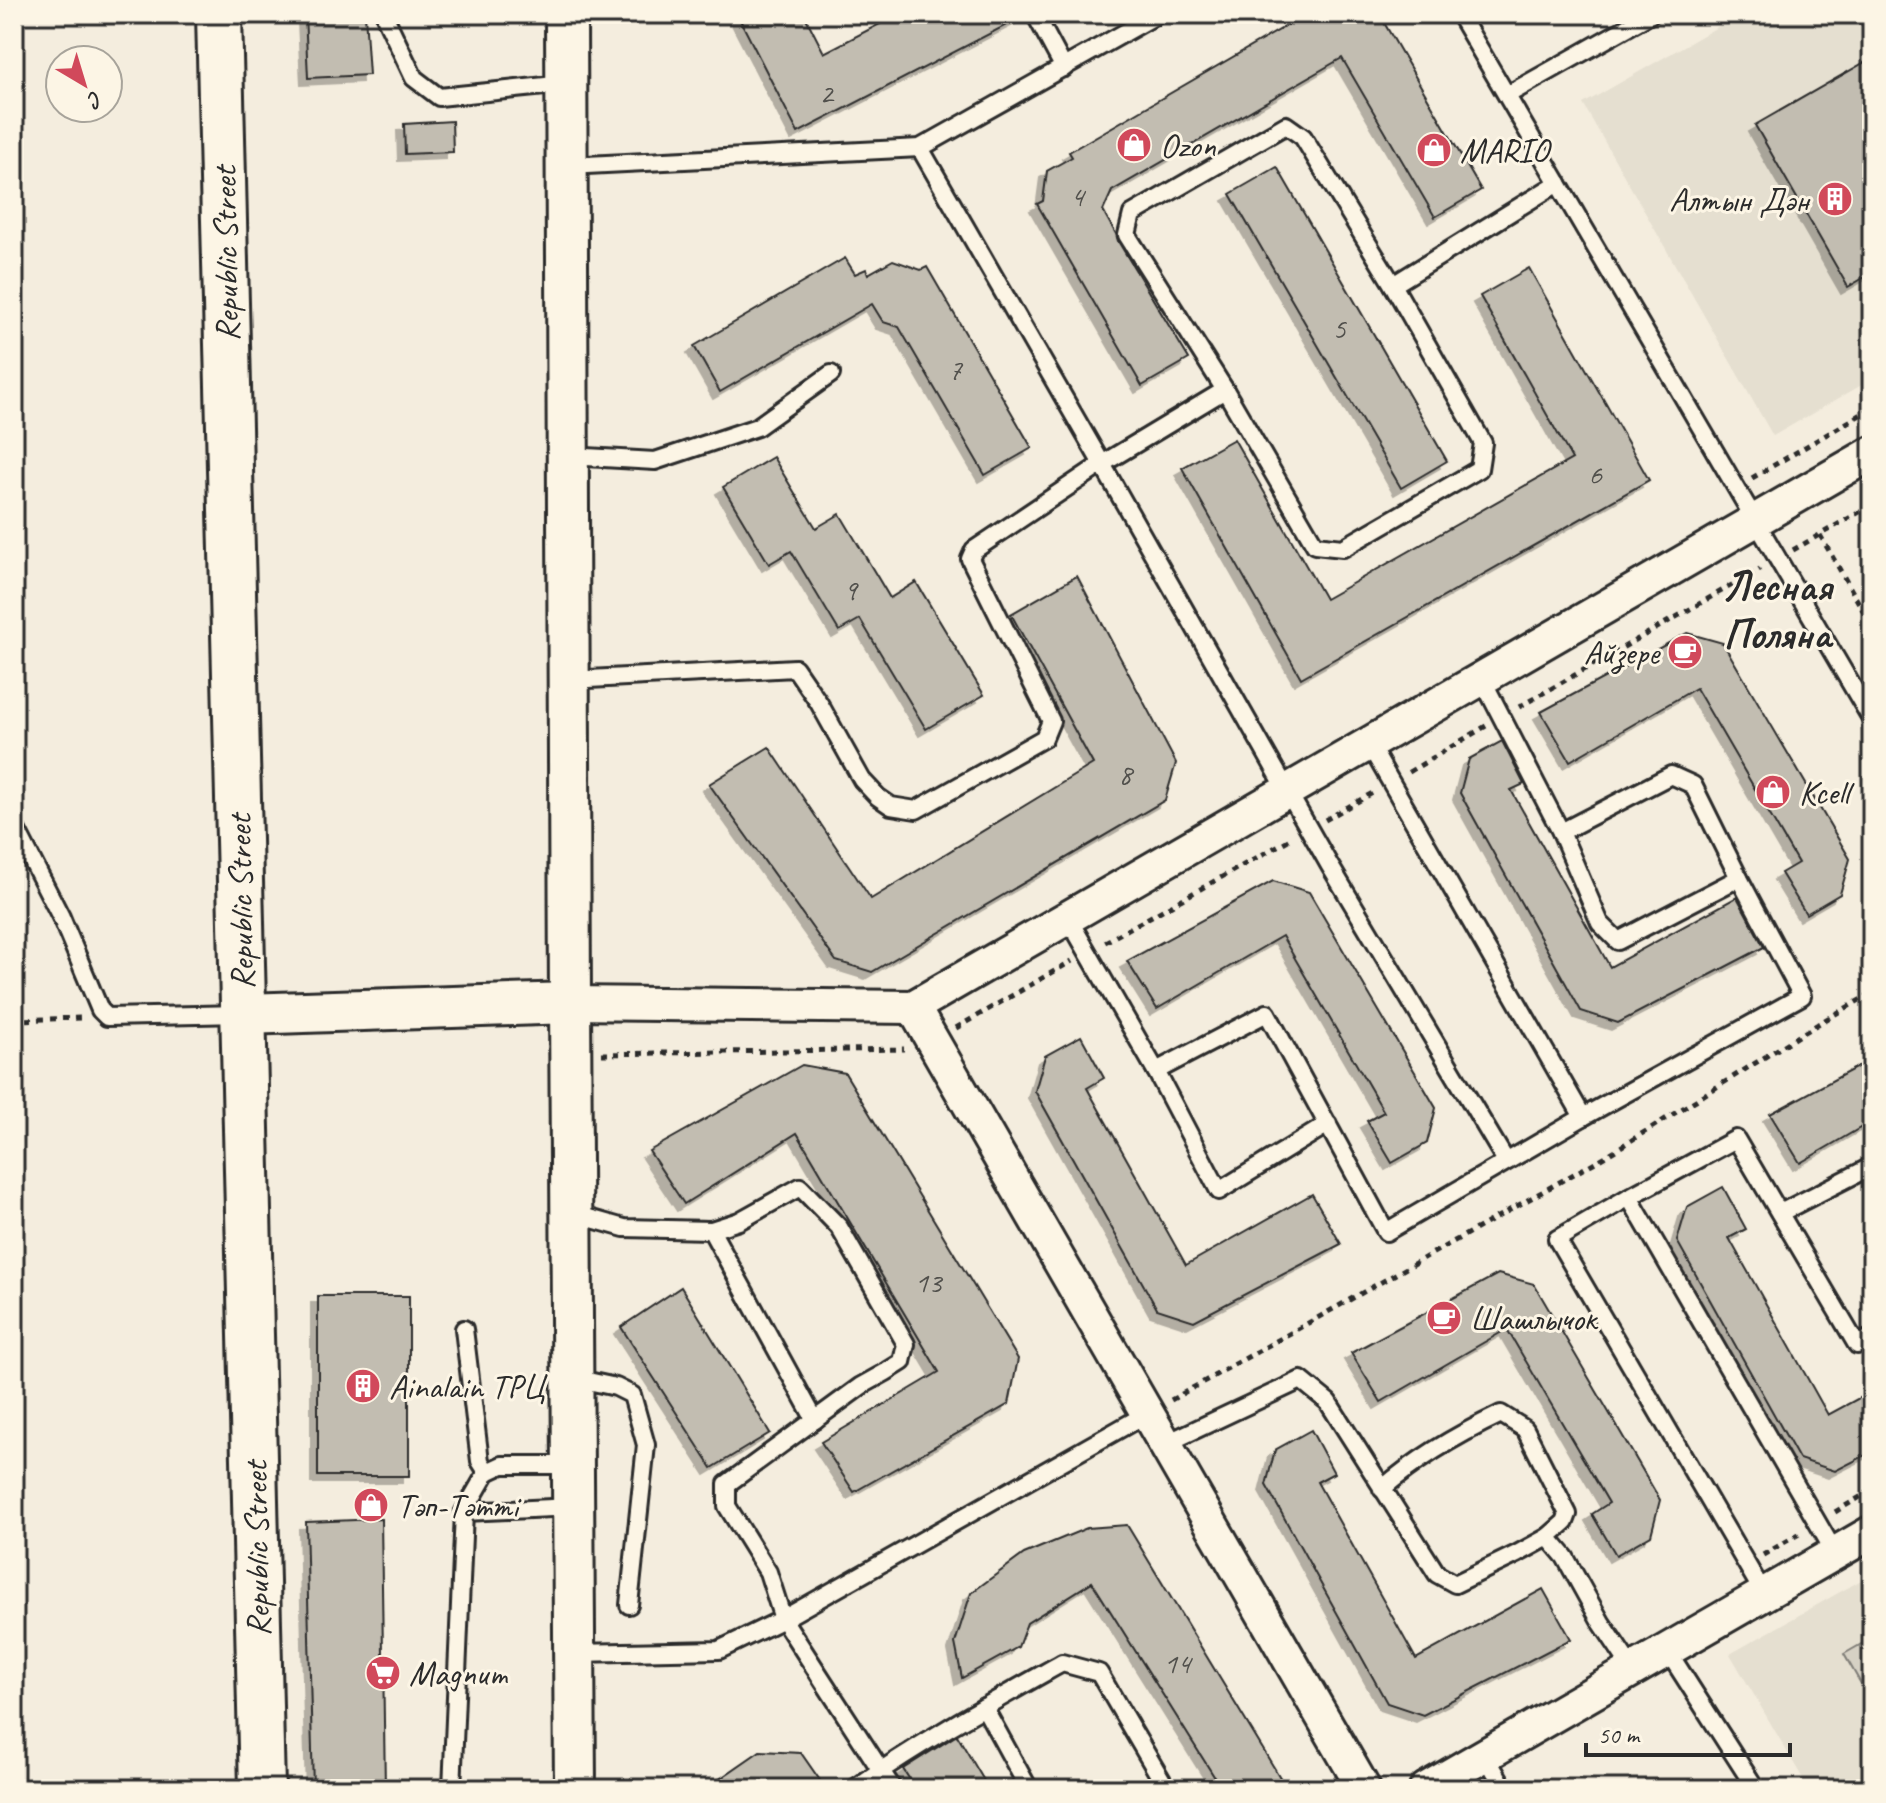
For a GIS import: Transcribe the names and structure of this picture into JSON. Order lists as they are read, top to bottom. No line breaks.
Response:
{"streets":{"main road":["Republic Street"]},"districts":["Лесная Поляна"],"places":{"shop":["Ozon","MARIO","Kcell","Тәп-Тәтті"],"building":["Алтын Дән","Ainalain ТРЦ"],"cafe":["Айзере","Шашлычок"],"supermarket":["Magnum"]},"house_numbers":["2","4","5","7","6","9","8","13","14"],"scale_bar":"50 m","north":"bottom right"}
